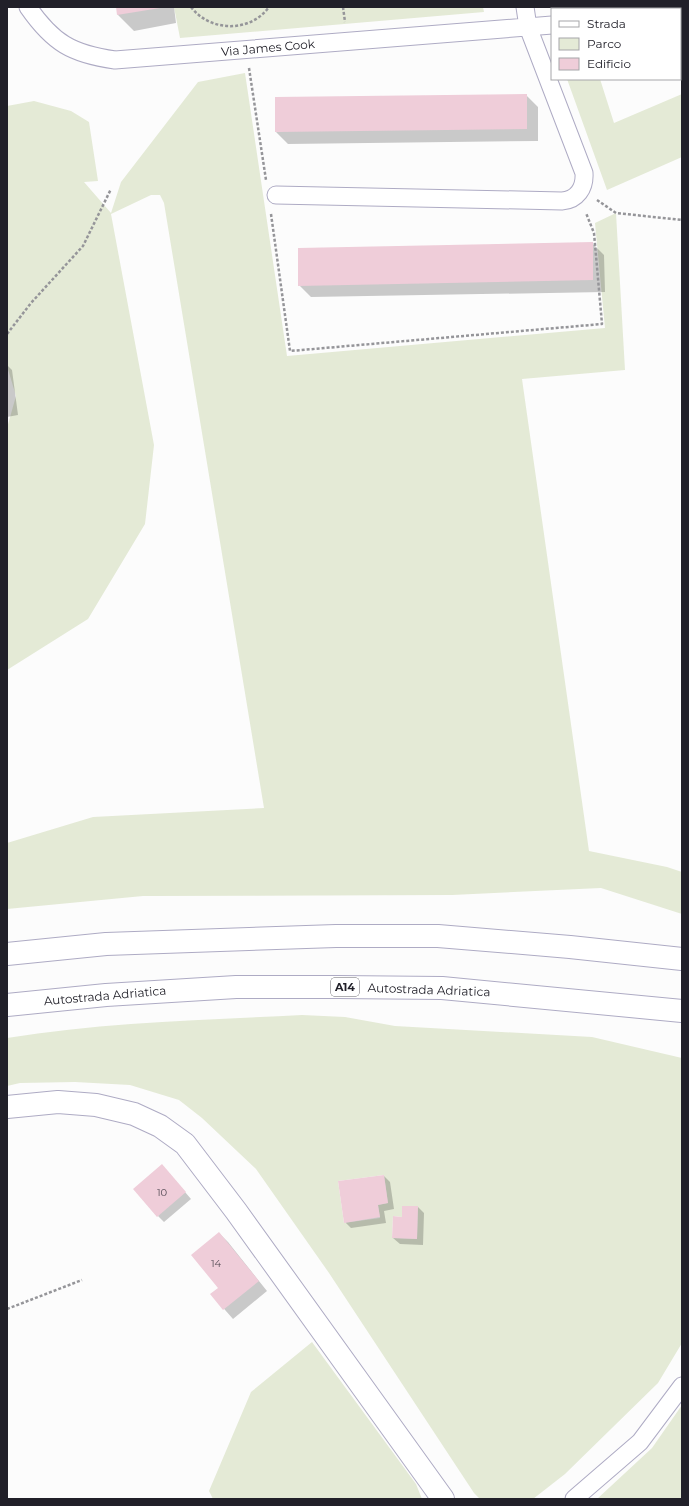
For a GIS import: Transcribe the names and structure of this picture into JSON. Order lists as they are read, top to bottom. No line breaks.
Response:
{"streets":{"main road":["A14","Autostrada Adriatica"],"street":["Via James Cook"]},"house_numbers":["10","14"],"legend":["Strada","Parco","Edificio"]}
